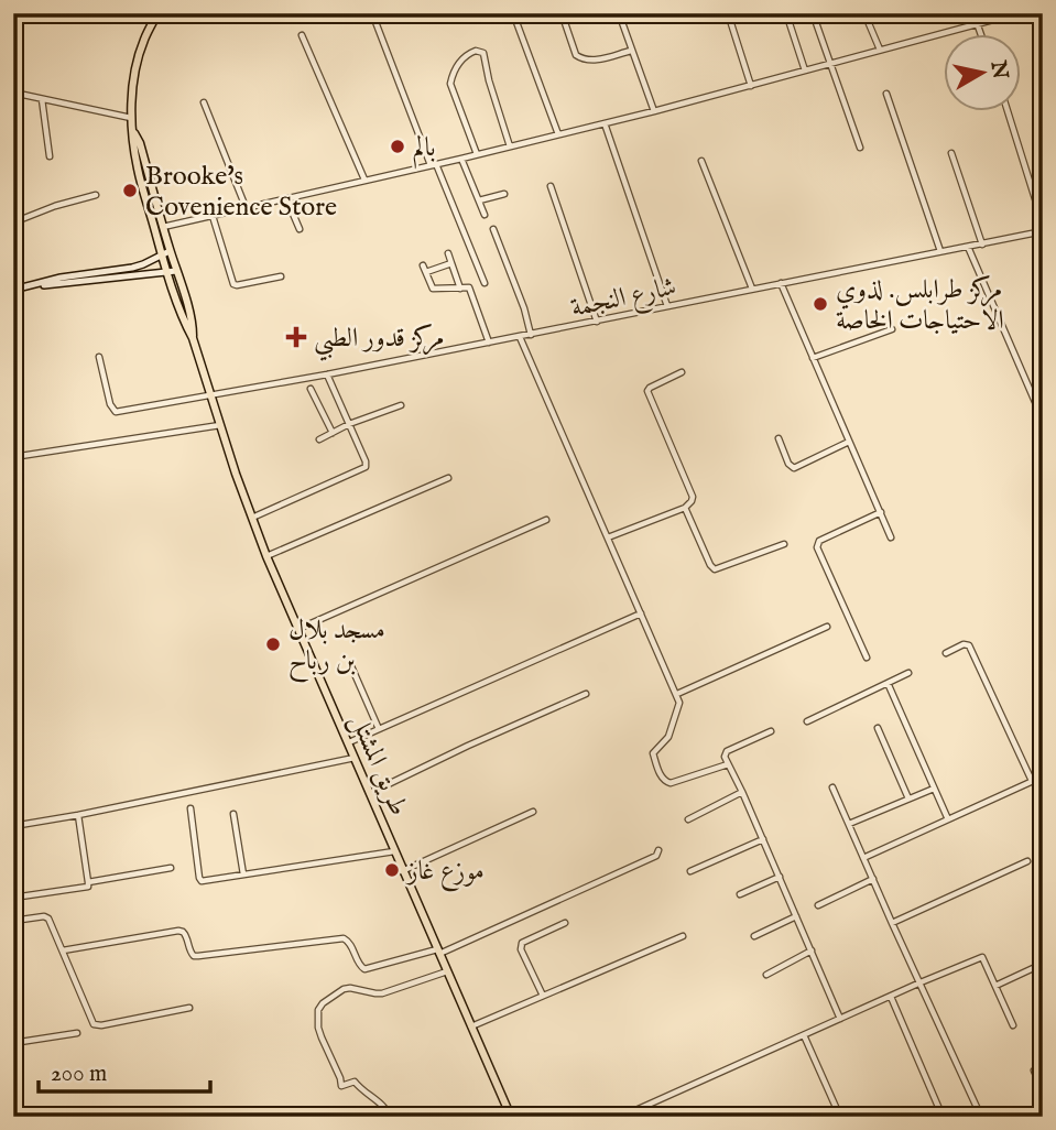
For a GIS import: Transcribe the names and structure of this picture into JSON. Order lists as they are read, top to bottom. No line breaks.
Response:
{"streets":{"main road":["طريق المشتل"],"street":["شارع النجمة"]},"crossings":[["شارع النجمة","طريق المشتل"]],"places":{"other":["بالم","Brooke's Covenience Store","مركز طرابلس. لذوي الاحتياجات الخاصة","مسجد بلال بن رباح","موزع غاز"],"health":["مركز قدور الطبي"]},"scale_bar":"200 m","north":"right"}
